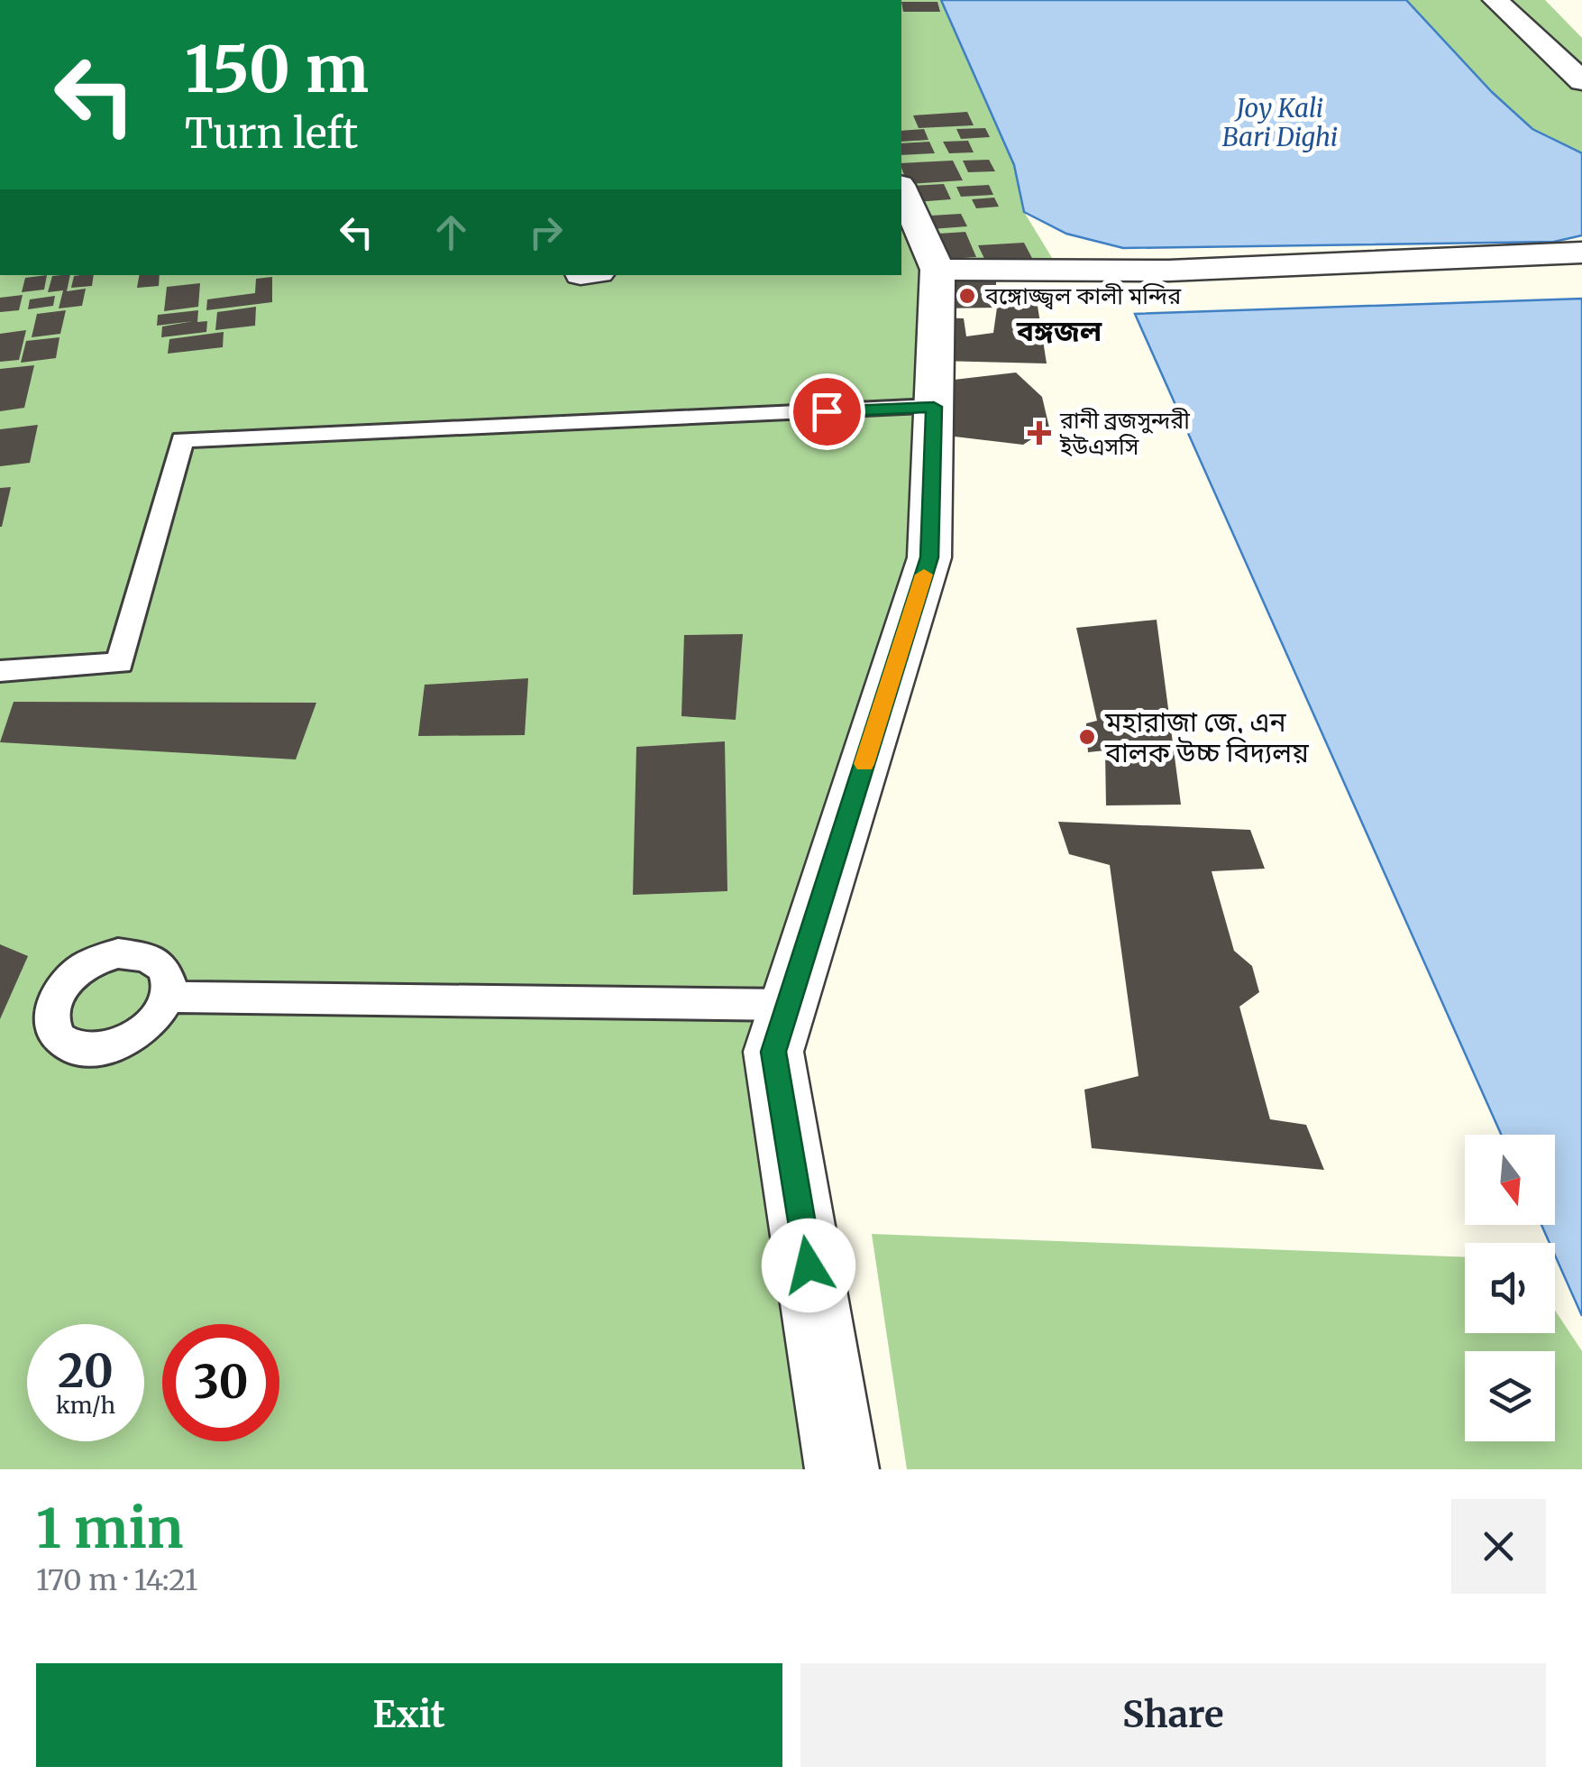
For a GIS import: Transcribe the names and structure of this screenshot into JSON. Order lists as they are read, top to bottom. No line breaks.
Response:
{"districts":["বঙ্গজল"],"water":["Joy Kali Bari Dighi"],"places":{"other":["বঙ্গোজ্জ্বল কালী মন্দির","মহারাজা জে, এন বালক উচ্চ বিদ্যলয়"],"health":["রানী ব্রজসুন্দরী ইউএসসি"]},"north":"bottom","page":{"turn":["150 m","Turn left"],"speed":"20 km/h","limit":"30","heading":["1 min","170 m · 14:21"],"buttons":["Exit","Share"]}}
